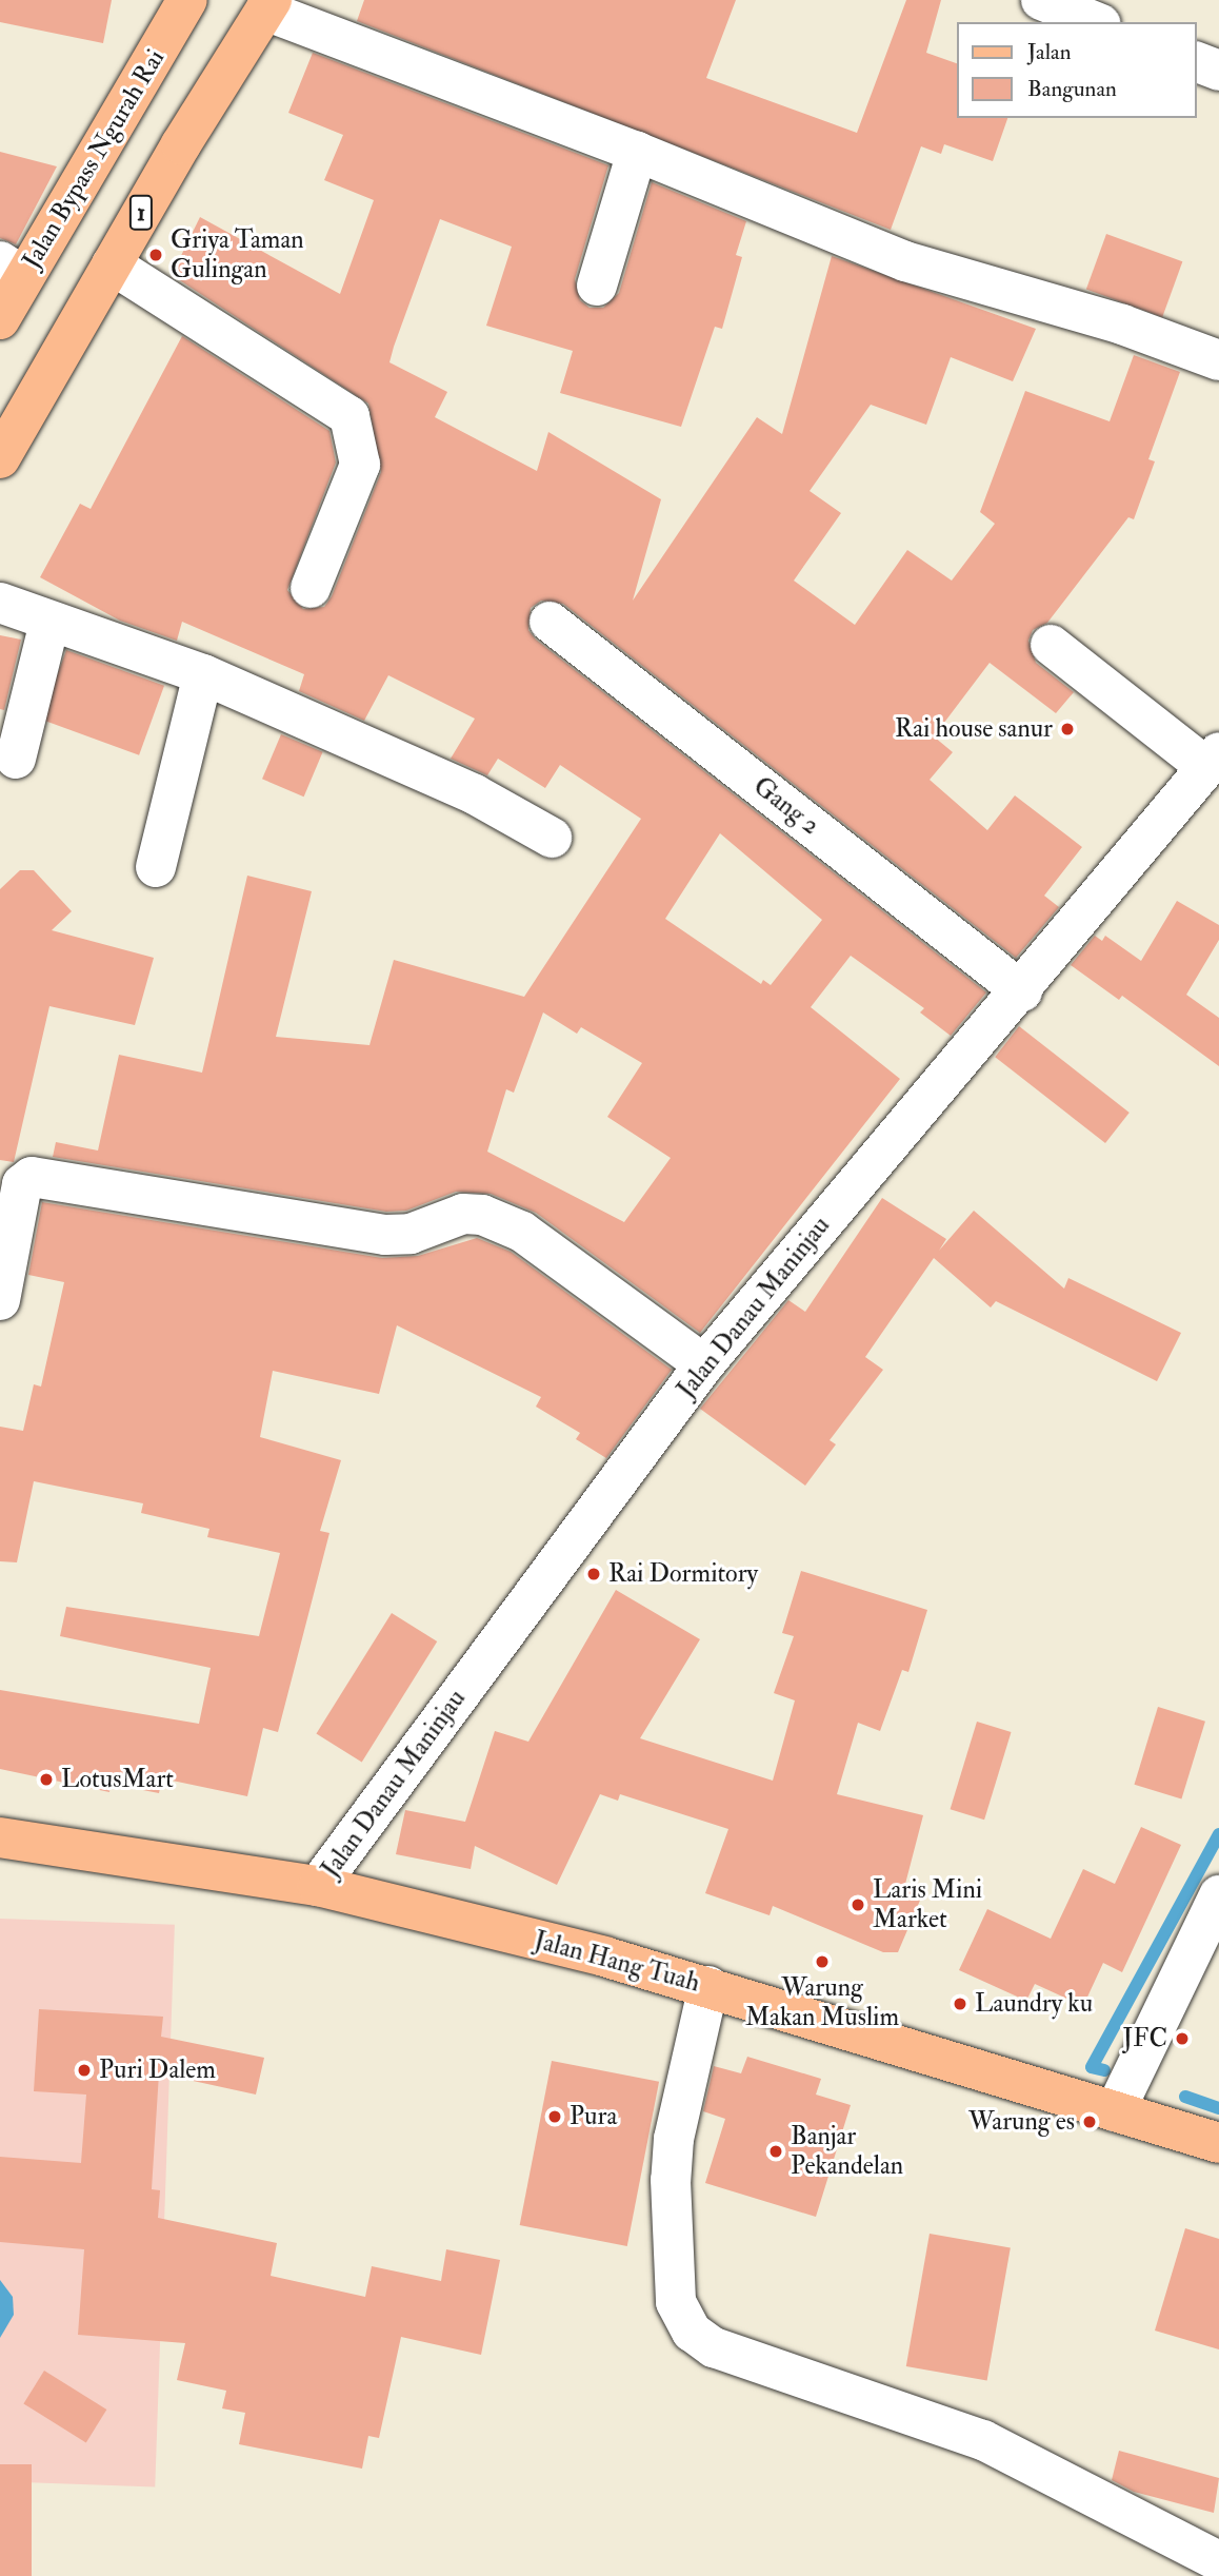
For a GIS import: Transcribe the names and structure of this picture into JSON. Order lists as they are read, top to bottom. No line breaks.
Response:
{"streets":{"main road":["Jalan Bypass Ngurah Rai","1","Jalan Hang Tuah"],"street":["Gang 2","Jalan Danau Maninjau"]},"crossings":[["Gang 2","Jalan Danau Maninjau"],["Jalan Danau Maninjau","Jalan Hang Tuah"]],"places":["Griya Taman Gulingan","Rai house sanur","Rai Dormitory","LotusMart","Laris Mini Market","Warung Makan Muslim","Laundry ku","JFC","Puri Dalem","Pura","Warung es","Banjar Pekandelan"],"legend":["Jalan","Bangunan"]}
